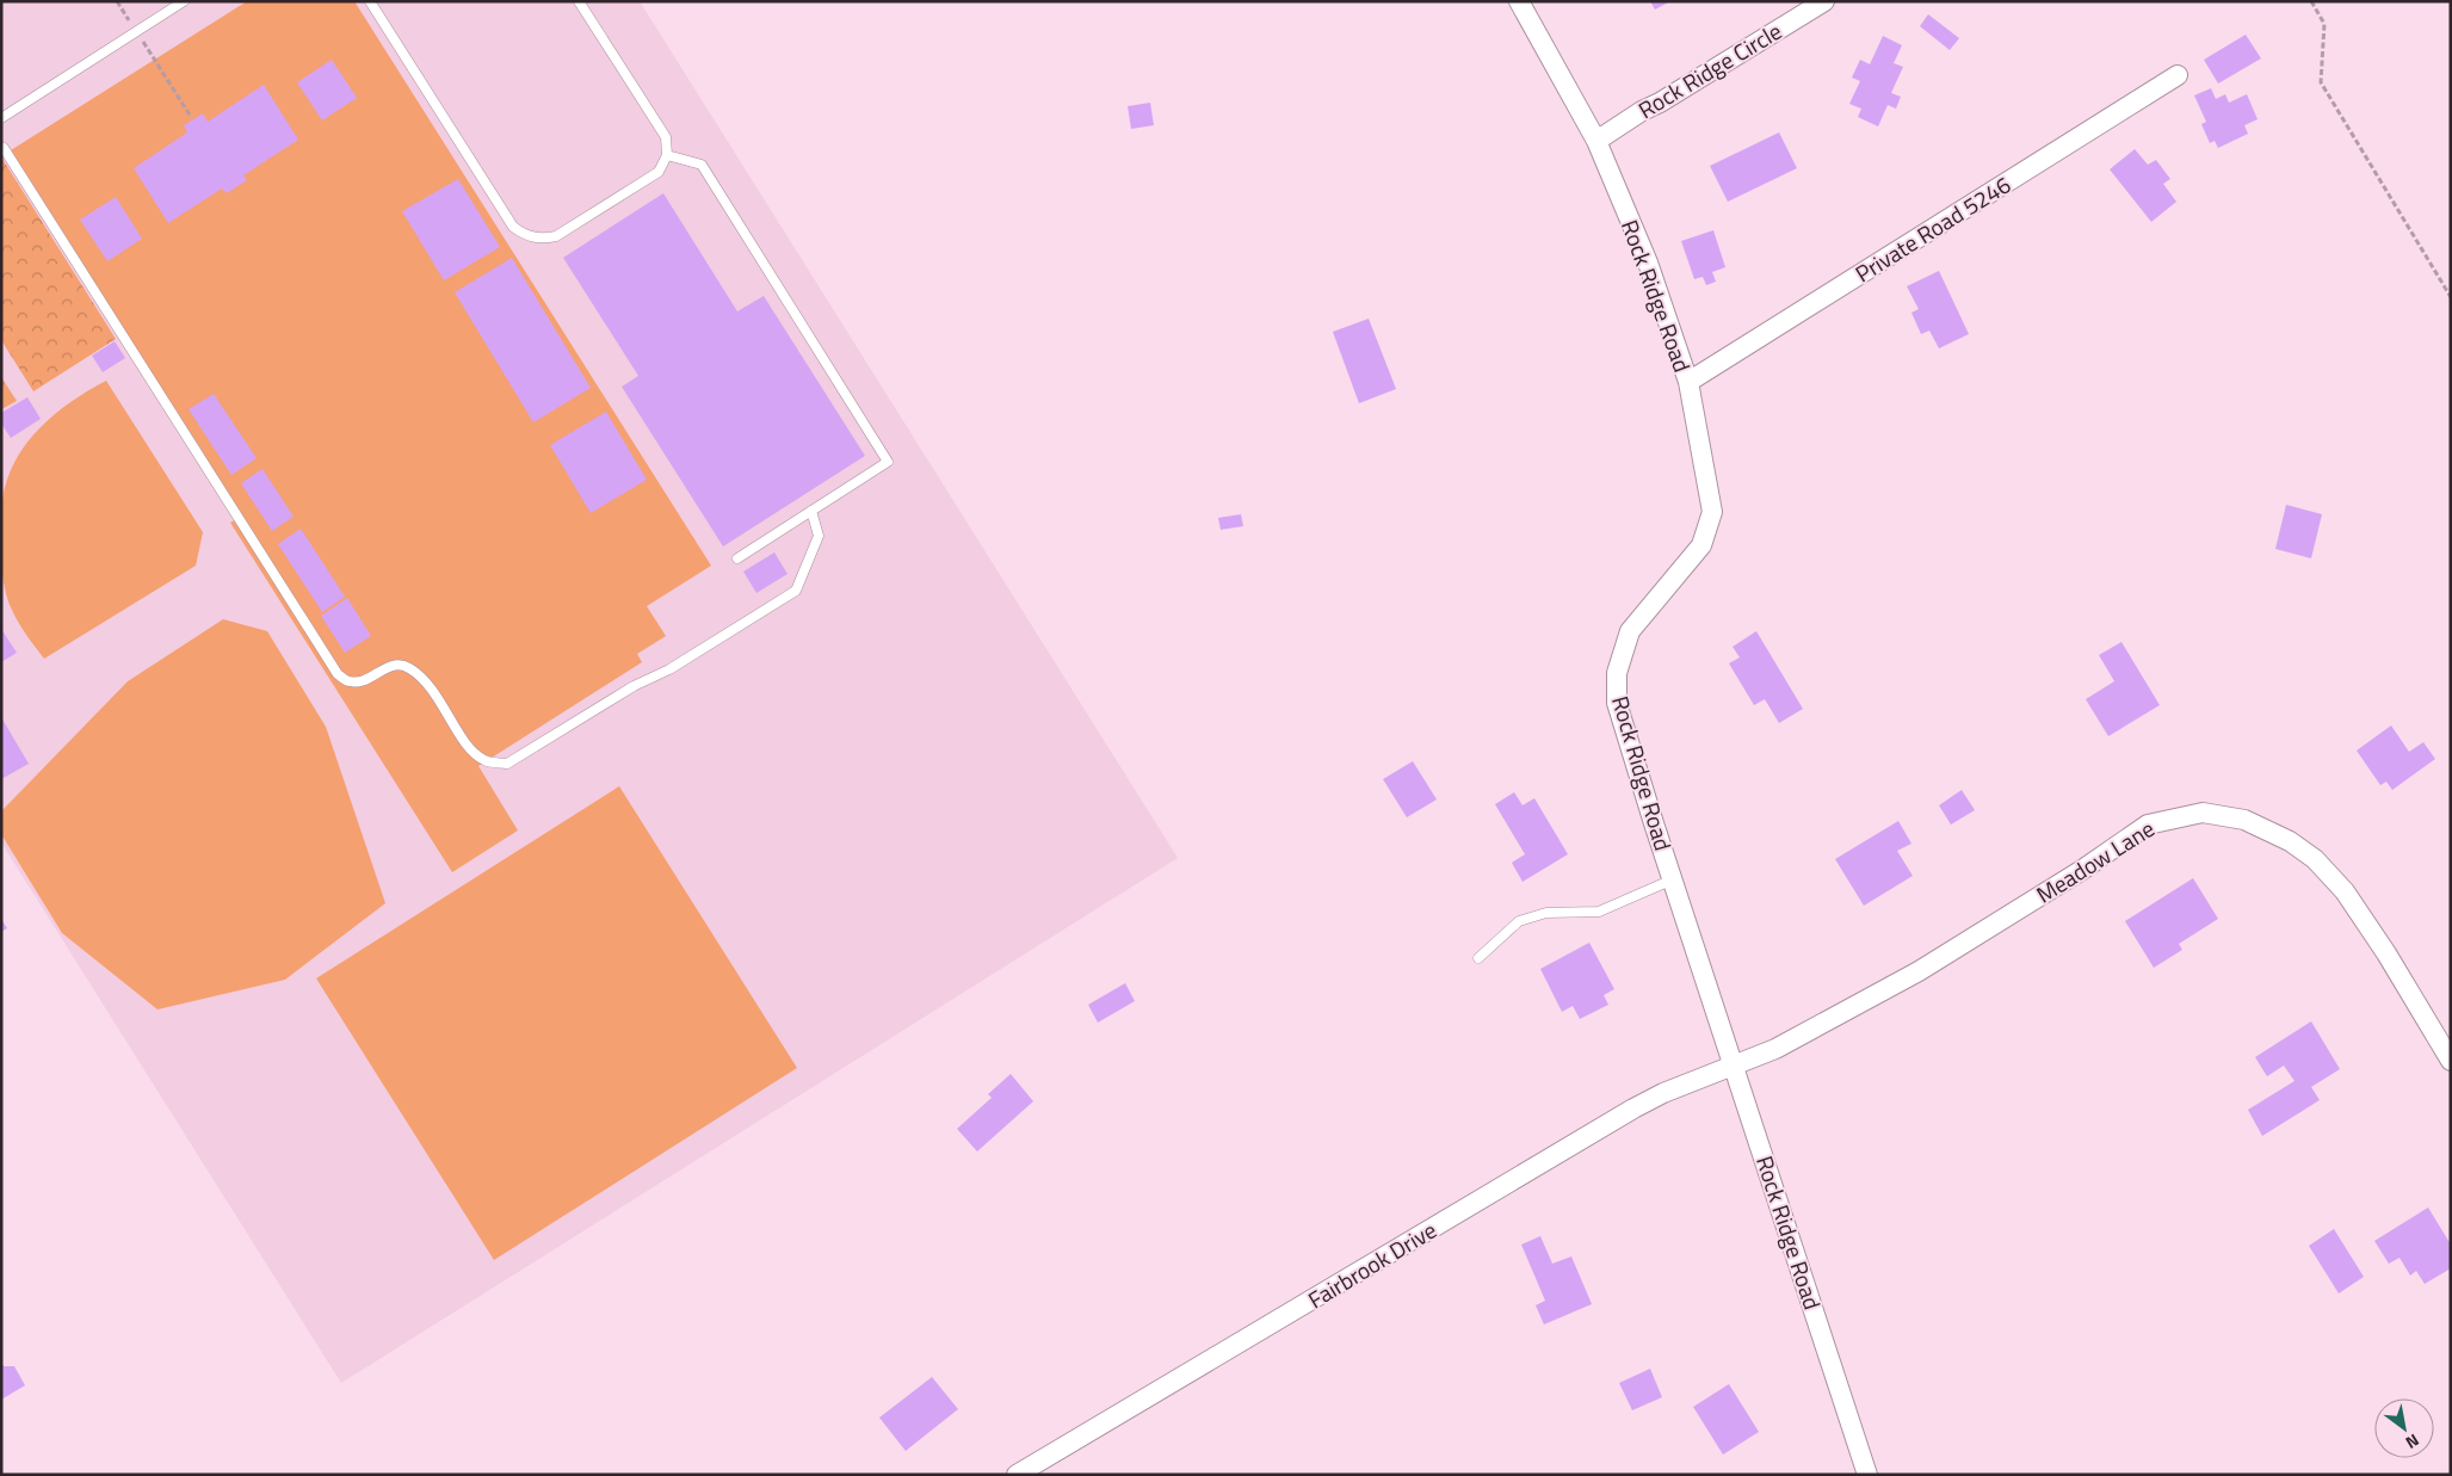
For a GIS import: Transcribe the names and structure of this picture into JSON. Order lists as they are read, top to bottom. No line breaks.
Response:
{"streets":{"street":["Rock Ridge Circle","Private Road 5246","Rock Ridge Road","Meadow Lane","Fairbrook Drive"]},"crossings":[["Rock Ridge Circle","Rock Ridge Road"],["Private Road 5246","Rock Ridge Road"],["Rock Ridge Road","Meadow Lane"],["Rock Ridge Road","Fairbrook Drive"],["Meadow Lane","Fairbrook Drive"]],"north":"bottom right"}
